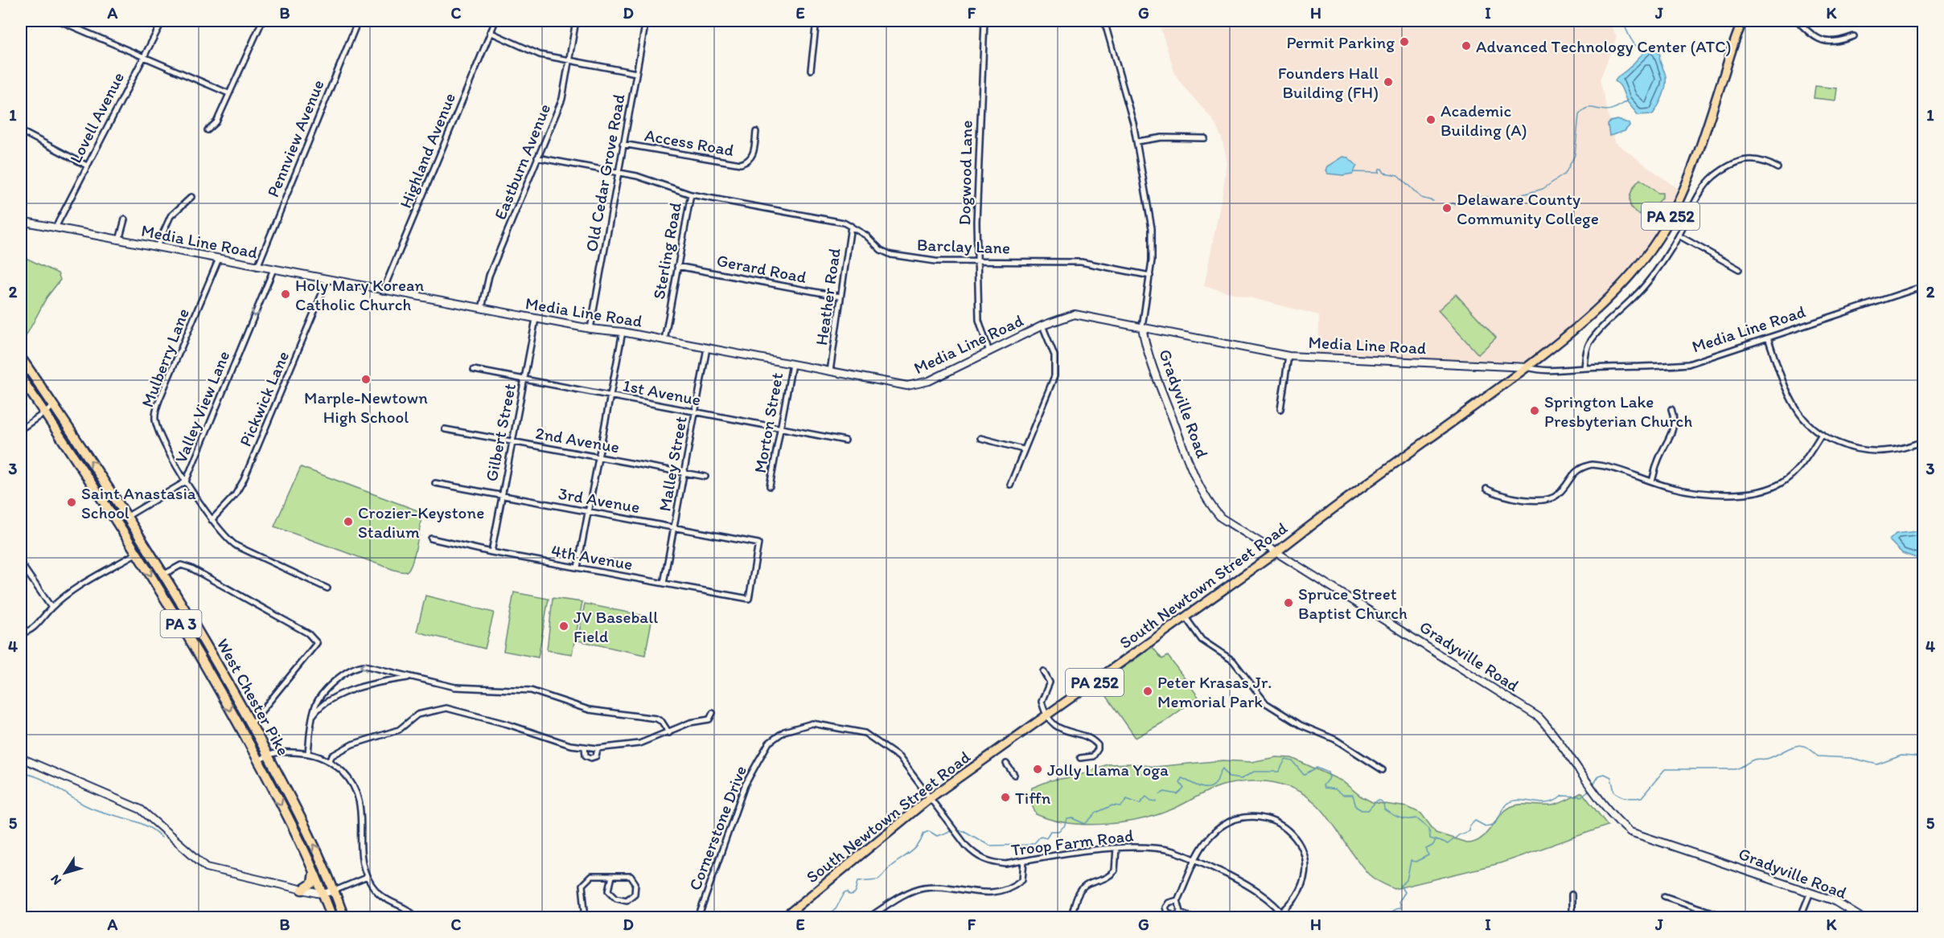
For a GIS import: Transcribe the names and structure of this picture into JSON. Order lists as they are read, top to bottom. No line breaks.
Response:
{"streets":{"highway":["PA 3","West Chester Pike"],"main road":["PA 252","Media Line Road","Gradyville Road","South Newtown Street Road"],"street":["Lovell Avenue","Pennview Avenue","Access Road","Highland Avenue","Eastburn Avenue","Old Cedar Grove Road","Dogwood Lane","Barclay Lane","Sterling Road","Gerard Road","Heather Road","Mulberry Lane","1st Avenue","Pickwick Lane","Valley View Lane","Morton Street","Gilbert Street","2nd Avenue","Malley Street","3rd Avenue","4th Avenue","Cornerstone Drive","Troop Farm Road"]},"crossings":[["Lovell Avenue","Media Line Road"],["Pennview Avenue","Media Line Road"],["Access Road","Old Cedar Grove Road"],["Highland Avenue","Media Line Road"],["Eastburn Avenue","Media Line Road"],["Eastburn Avenue","Barclay Lane"],["Old Cedar Grove Road","Media Line Road"],["Old Cedar Grove Road","Barclay Lane"],["Dogwood Lane","Media Line Road"],["Dogwood Lane","Barclay Lane"],["PA 252","Media Line Road"],["PA 252","South Newtown Street Road"],["Media Line Road","Sterling Road"],["Media Line Road","Heather Road"],["Media Line Road","Mulberry Lane"],["Media Line Road","Pickwick Lane"],["Media Line Road","Gradyville Road"],["Media Line Road","Valley View Lane"],["Media Line Road","Morton Street"],["Media Line Road","Gilbert Street"],["Media Line Road","Malley Street"],["Media Line Road","South Newtown Street Road"],["Barclay Lane","Sterling Road"],["Barclay Lane","Heather Road"],["Barclay Lane","Gradyville Road"],["Sterling Road","Gerard Road"],["Gerard Road","Heather Road"],["Mulberry Lane","Pickwick Lane"],["Mulberry Lane","Valley View Lane"],["1st Avenue","Morton Street"],["1st Avenue","Gilbert Street"],["1st Avenue","Malley Street"],["Gradyville Road","South Newtown Street Road"],["Valley View Lane","West Chester Pike"],["Gilbert Street","2nd Avenue"],["Gilbert Street","3rd Avenue"],["Gilbert Street","4th Avenue"],["2nd Avenue","Malley Street"],["Malley Street","3rd Avenue"],["Malley Street","4th Avenue"],["3rd Avenue","4th Avenue"],["South Newtown Street Road","Cornerstone Drive"],["South Newtown Street Road","Troop Farm Road"],["Cornerstone Drive","Troop Farm Road"]],"one_way":["Valley View Lane"],"places":["Permit Parking","Advanced Technology Center (ATC)","Founders Hall Building (FH)","Academic Building (A)","Delaware County Community College","Holy Mary Korean Catholic Church","Marple-Newtown High School","Springton Lake Presbyterian Church","Saint Anastasia School","Crozier-Keystone Stadium","Spruce Street Baptist Church","JV Baseball Field","Peter Krasas Jr. Memorial Park","Jolly Llama Yoga","Tiffn"],"north":"bottom left","grid":{"columns":["A","B","C","D","E","F","G","H","I","J","K"],"rows":["1","2","3","4","5"]}}
